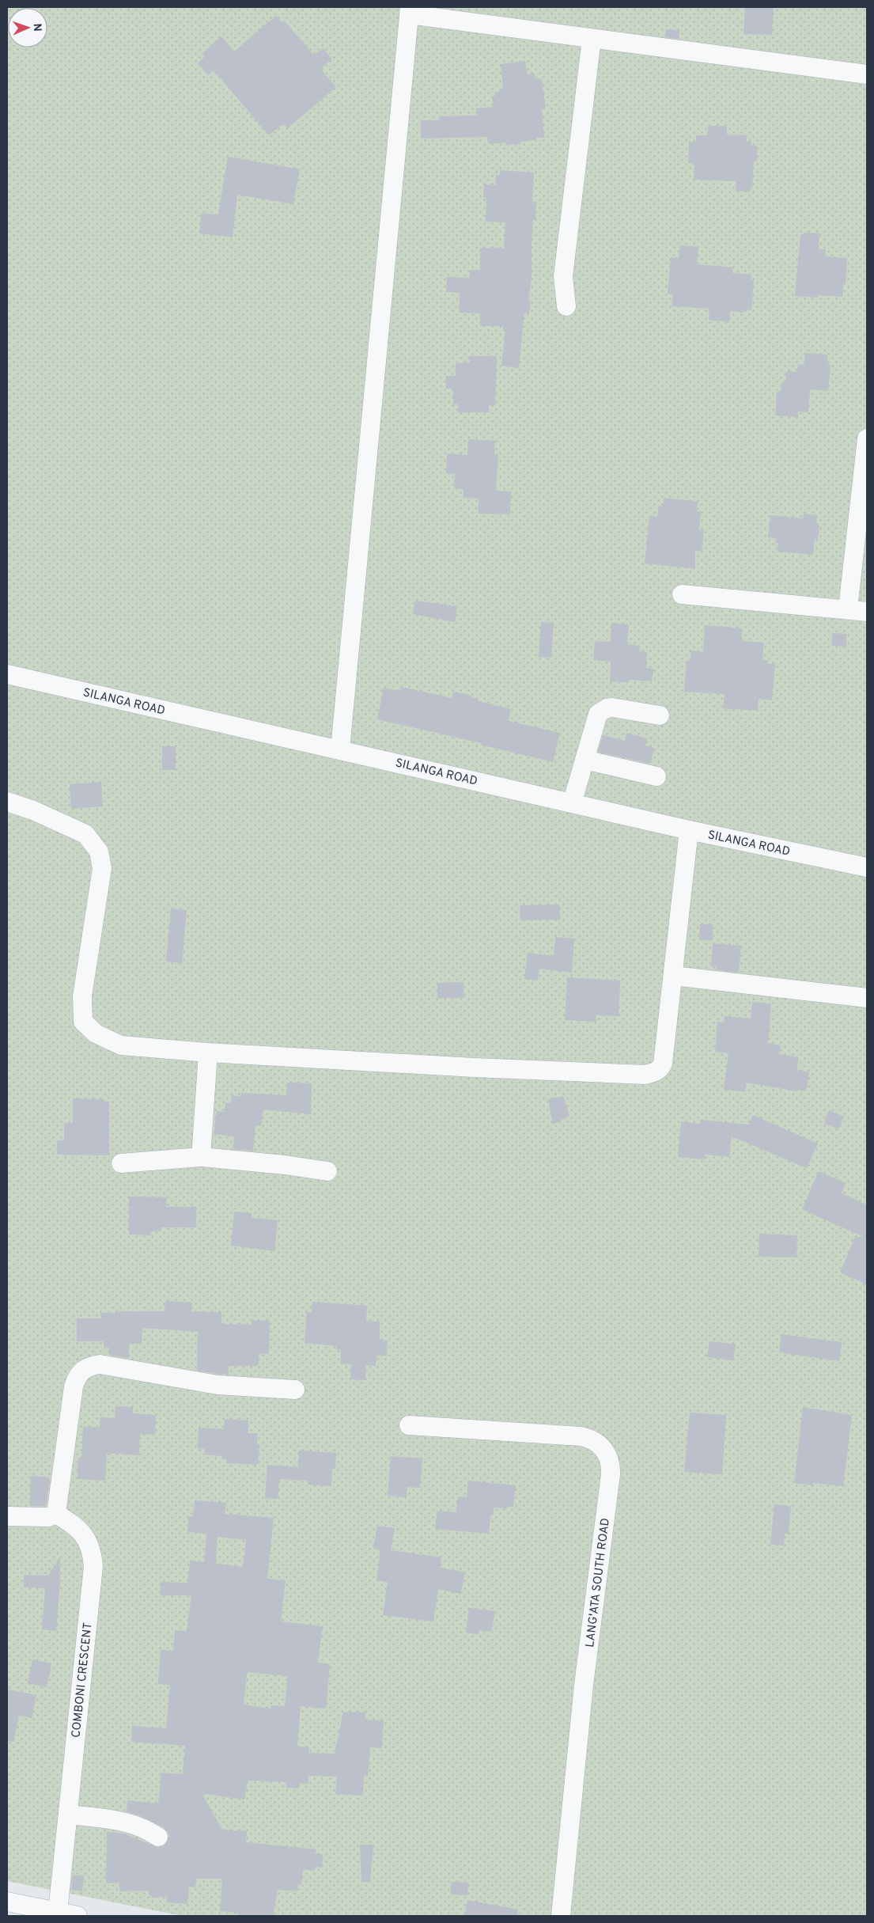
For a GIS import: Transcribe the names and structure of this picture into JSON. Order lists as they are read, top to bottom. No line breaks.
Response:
{"streets":{"street":["SILANGA ROAD","LANG'ATA SOUTH ROAD","COMBONI CRESCENT"]},"north":"right"}
